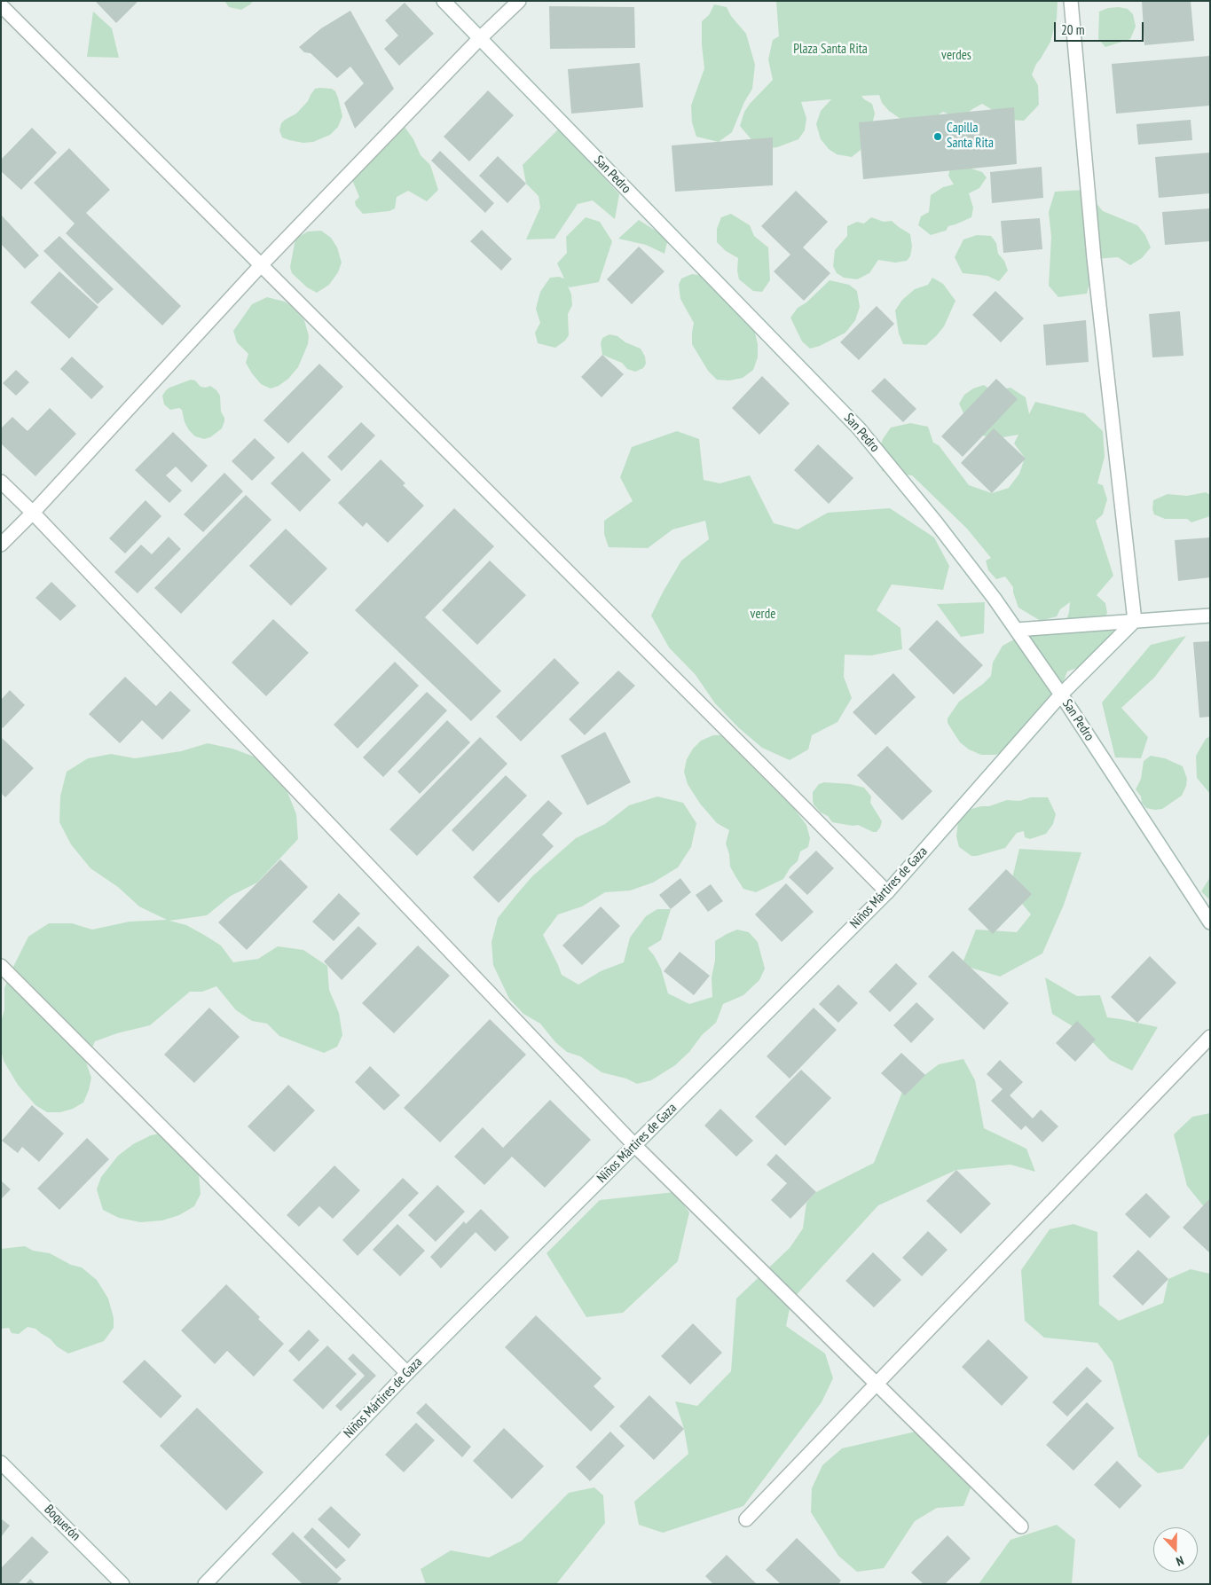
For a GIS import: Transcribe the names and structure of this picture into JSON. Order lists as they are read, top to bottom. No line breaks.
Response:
{"streets":{"street":["San Pedro","Niños Mártires de Gaza","Boquerón"]},"crossings":[["San Pedro","Niños Mártires de Gaza"]],"parks":["Plaza Santa Rita","verdes","verde"],"places":["Capilla Santa Rita"],"scale_bar":"20 m","north":"bottom"}
